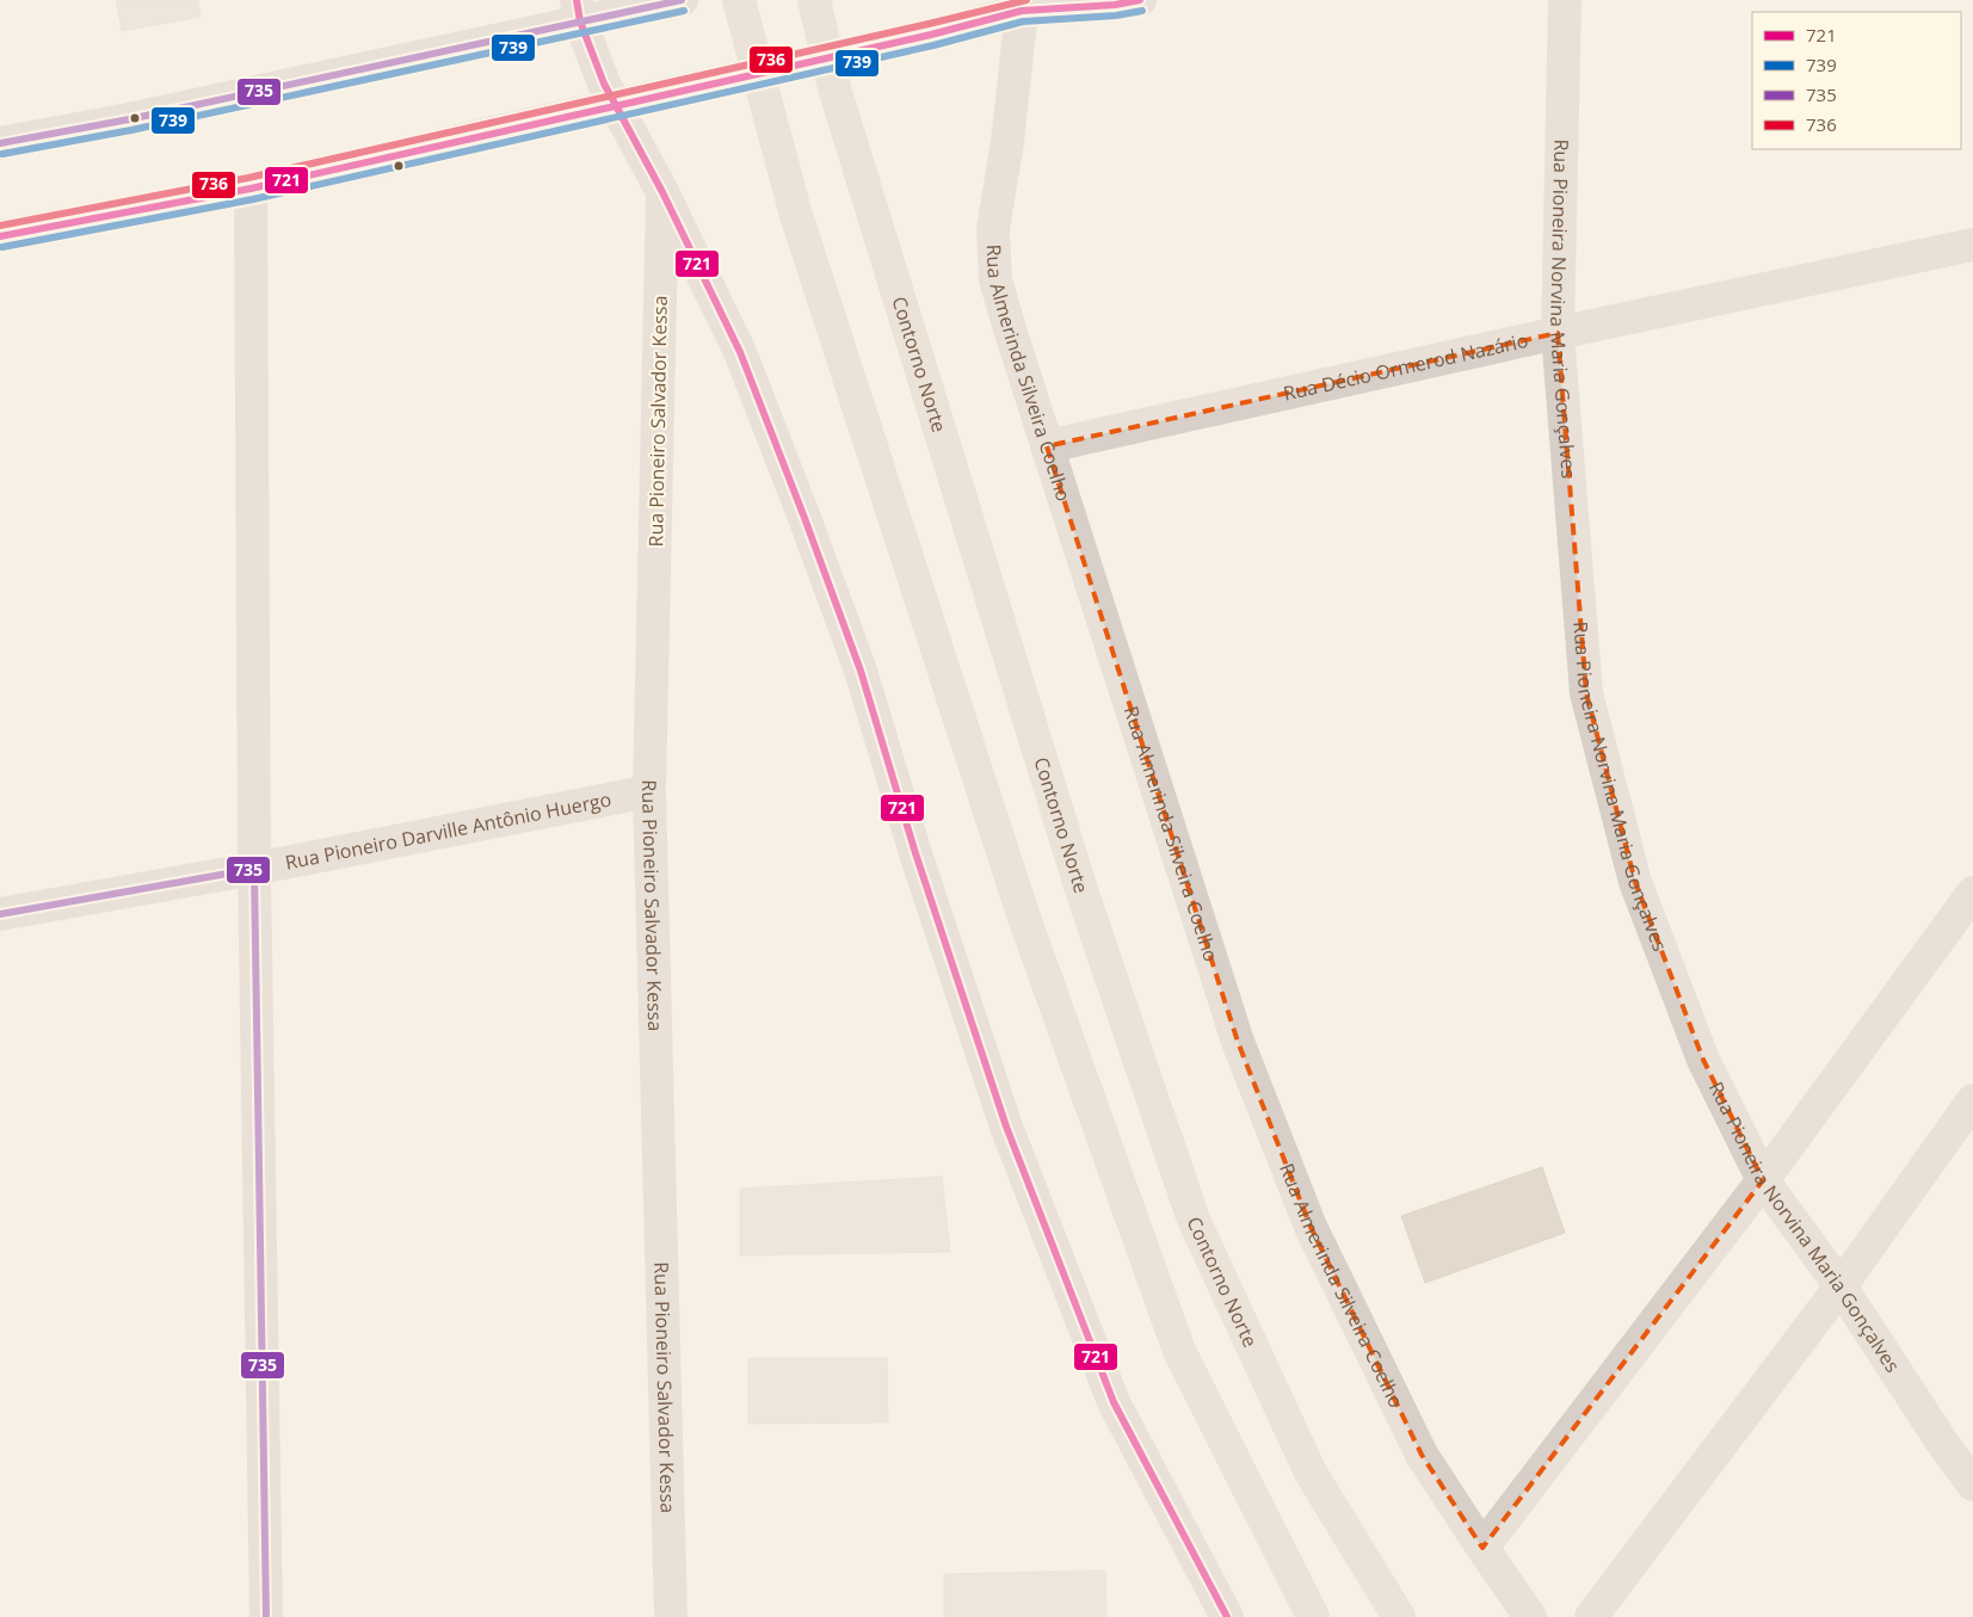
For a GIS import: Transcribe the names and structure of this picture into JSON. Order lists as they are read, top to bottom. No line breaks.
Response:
{"streets":{"highway":["Contorno Norte"],"street":["Rua Pioneira Norvina Maria Gonçalves","Rua Décio Ormerod Nazário","Rua Almerinda Silveira Coelho","Rua Pioneiro Salvador Kessa","Rua Pioneiro Darville Antônio Huergo"]},"crossings":[["Rua Pioneira Norvina Maria Gonçalves","Rua Décio Ormerod Nazário"],["Rua Décio Ormerod Nazário","Rua Almerinda Silveira Coelho"],["Rua Pioneiro Salvador Kessa","Rua Pioneiro Darville Antônio Huergo"]],"lines":["transit line 721","transit line 735","transit line 736","transit line 739"],"legend":["721","739","735","736"]}
